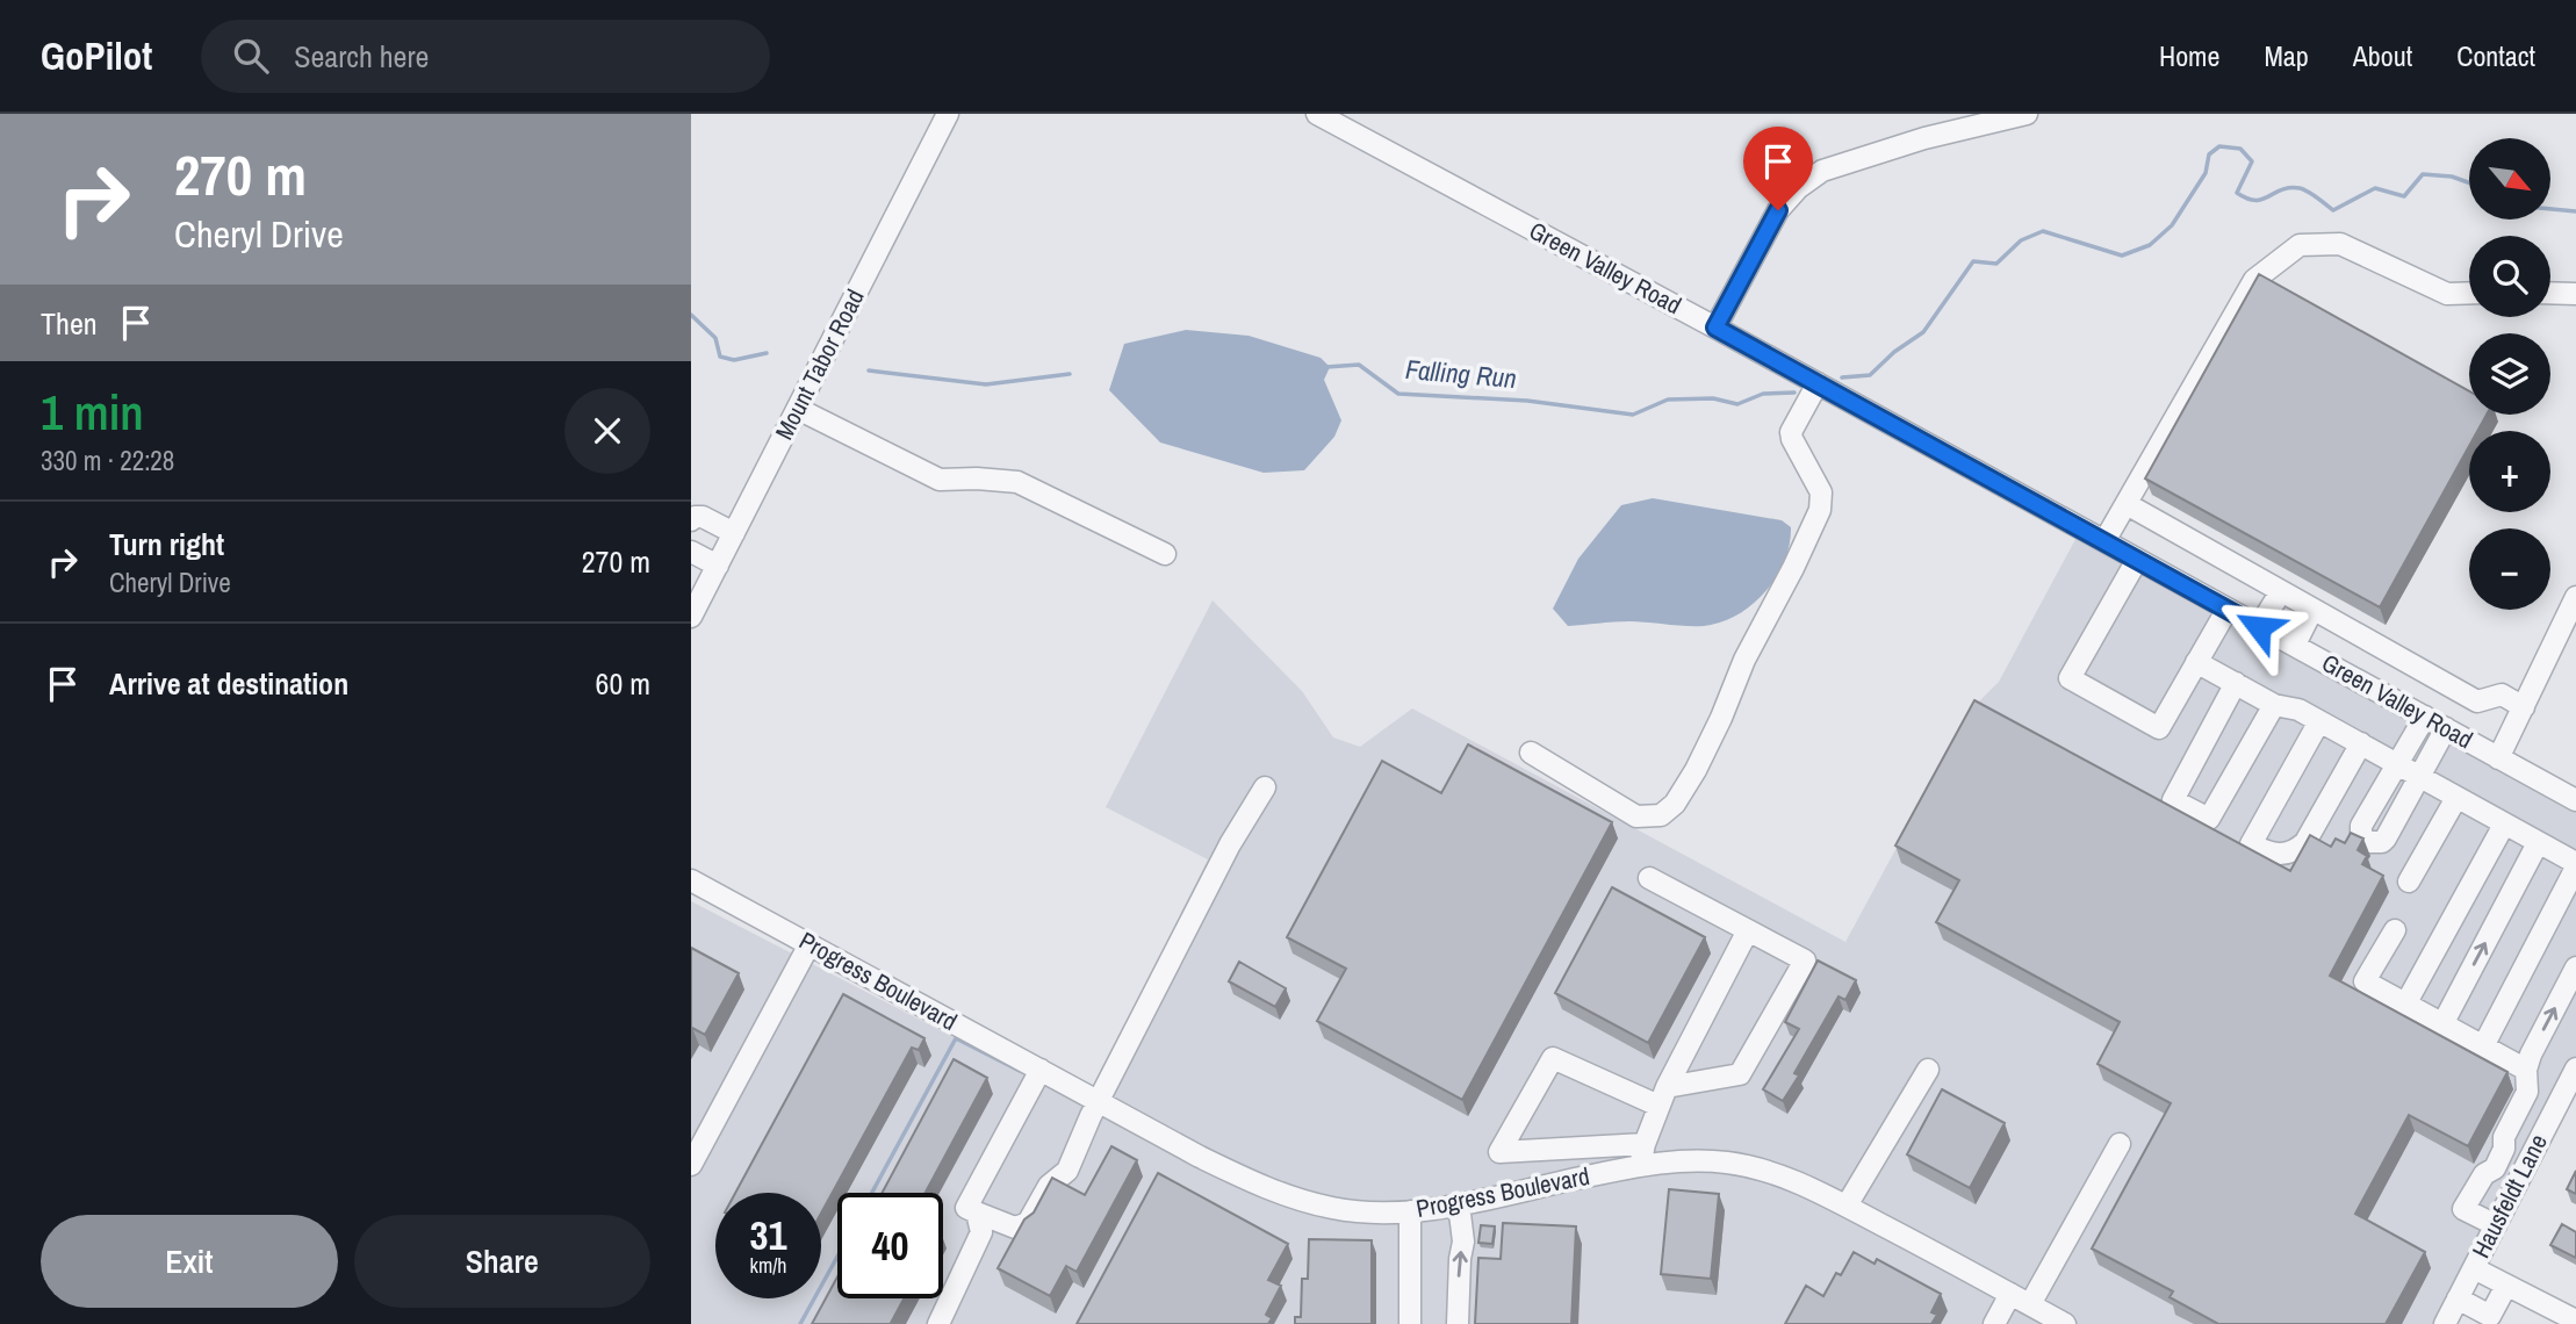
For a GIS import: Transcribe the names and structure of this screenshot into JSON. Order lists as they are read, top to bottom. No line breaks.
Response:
{"streets":{"street":["Green Valley Road","Mount Tabor Road","Progress Boulevard","Hausfeldt Lane"]},"water":["Falling Run"],"north":"bottom right","page":{"header":"GoPilot","search":"Search here","nav":["Home","Map","About","Contact"],"turn":["270 m","Cheryl Drive"],"map_buttons":["+","−"],"then":"Then","heading":["1 min","330 m · 22:28"],"list":[{"name":"Turn right","note":"Cheryl Drive","value":"270 m"},{"name":"Arrive at destination","value":"60 m"}],"speed":"31 km/h","limit":"40","buttons":["Exit","Share"]}}
